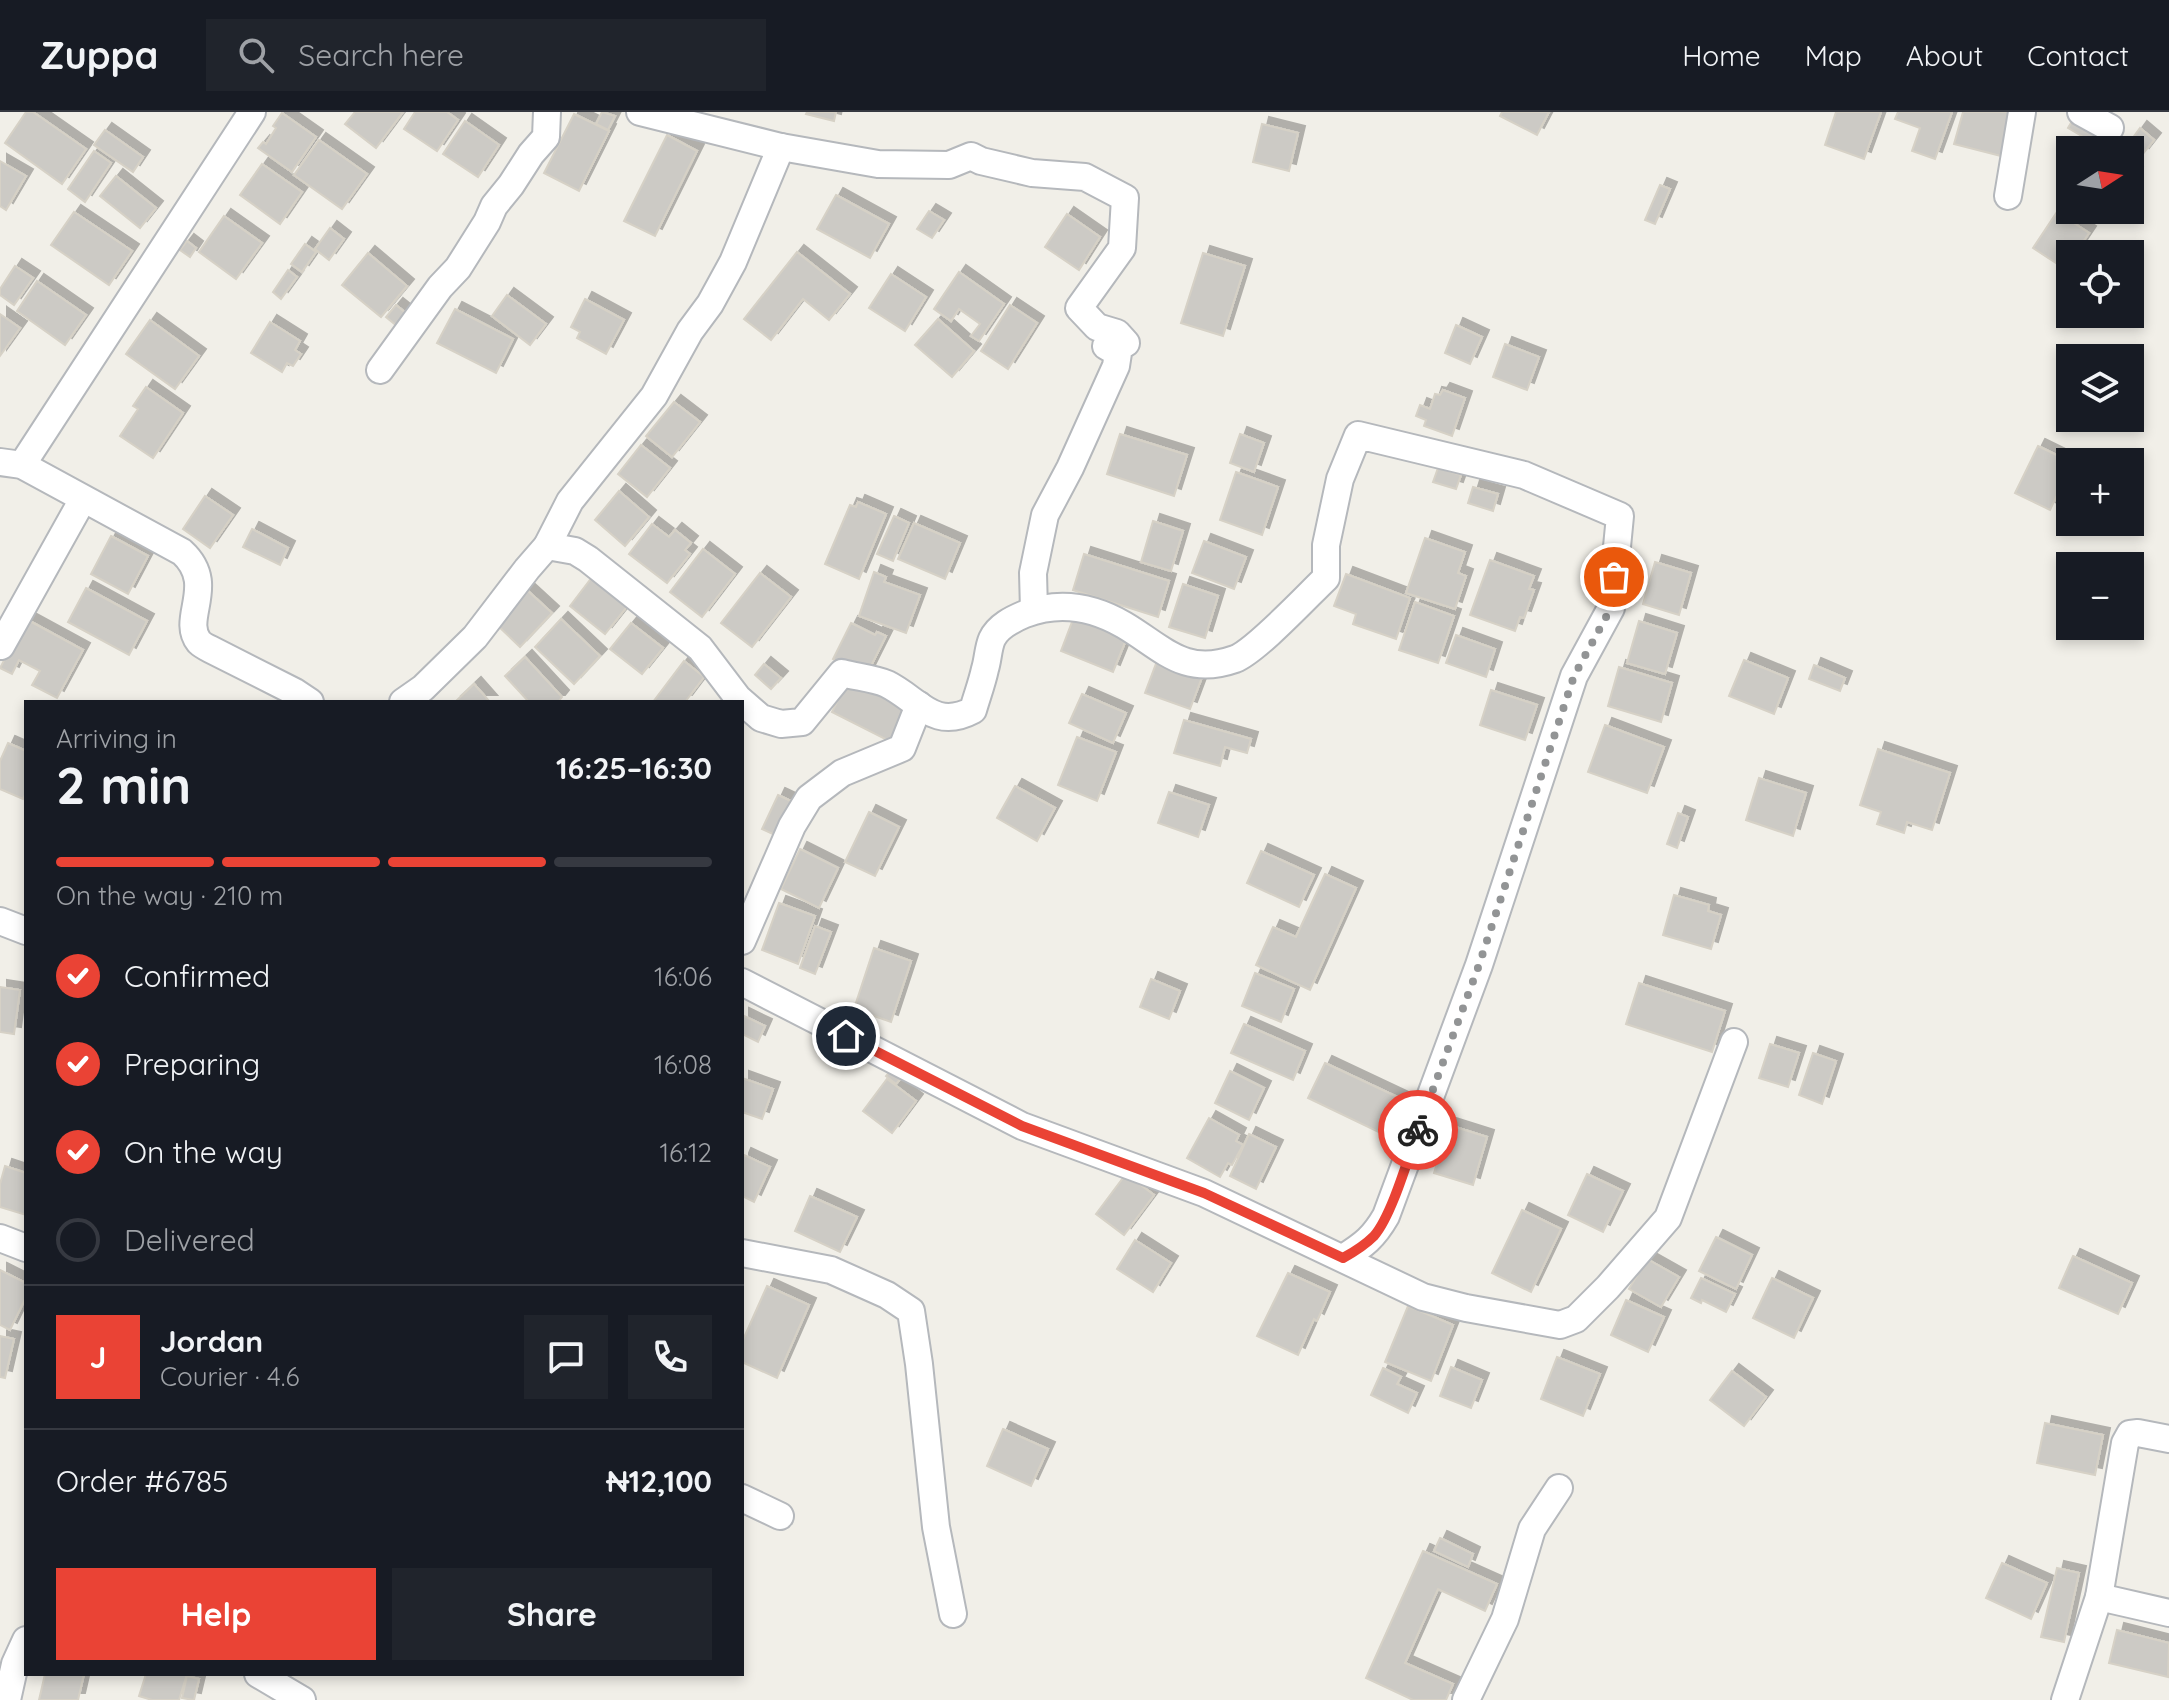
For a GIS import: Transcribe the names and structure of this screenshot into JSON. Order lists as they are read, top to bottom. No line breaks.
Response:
{"north":"right","page":{"header":"Zuppa","search":"Search here","nav":["Home","Map","About","Contact"],"map_buttons":["+","−"],"heading":["2 min","Arriving in","16:25–16:30"],"panel":["Jordan","Courier · 4.6","Order #6785","₦12,100"],"bar":"On the way · 210 m","list":[["Confirmed","16:06"],["Preparing","16:08"],["On the way","16:12"],"Delivered"],"round":"J","buttons":["Help","Share"]}}
